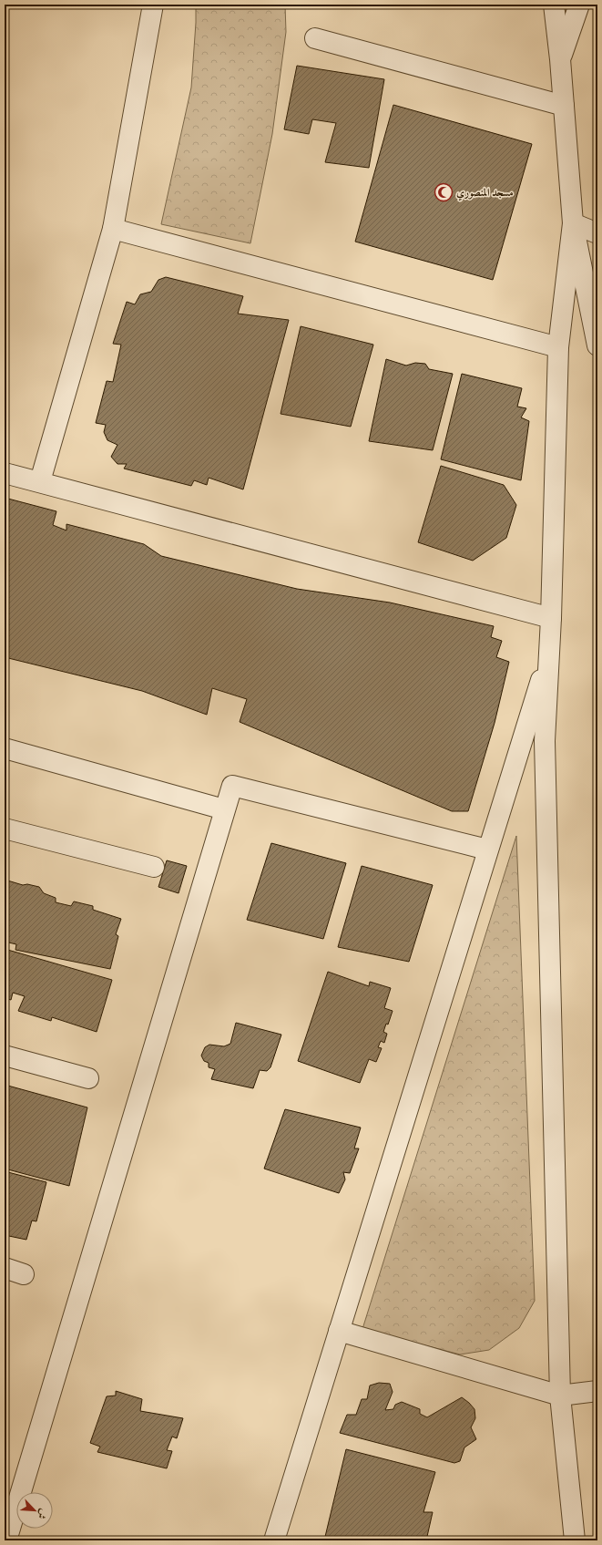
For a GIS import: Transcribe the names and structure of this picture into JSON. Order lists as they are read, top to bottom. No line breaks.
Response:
{"places":{"mosque":["مسجد المنصوري"]},"north":"bottom right"}
